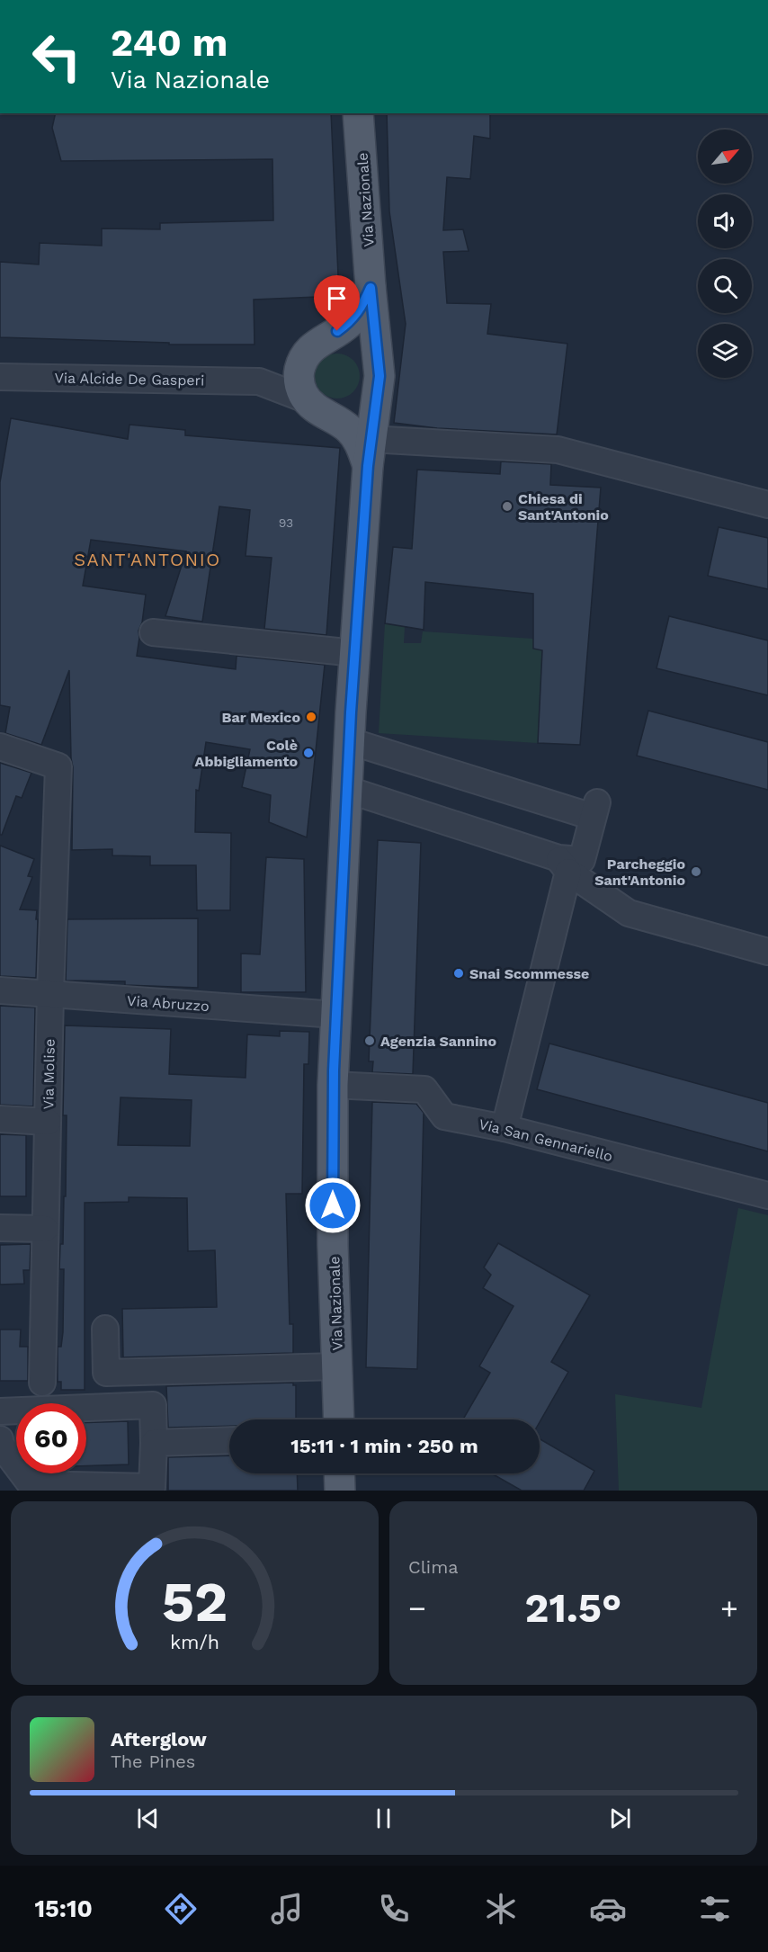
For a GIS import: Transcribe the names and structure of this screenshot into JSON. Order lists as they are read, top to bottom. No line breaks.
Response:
{"streets":{"main road":["Via Nazionale"],"street":["Via Alcide De Gasperi","Via Abruzzo","Via Molise","Via San Gennariello"]},"crossings":[["Via Nazionale","Via Alcide De Gasperi"],["Via Nazionale","Via Abruzzo"],["Via Nazionale","Via San Gennariello"],["Via Abruzzo","Via Molise"]],"districts":["SANT'ANTONIO"],"places":["Chiesa di Sant'Antonio","Bar Mexico","Colè Abbigliamento","Parcheggio Sant'Antonio","Snai Scommesse","Agenzia Sannino"],"house_numbers":["93"],"north":"top right","page":{"turn":["240 m","Via Nazionale"],"limit":"60","trip":"15:11 · 1 min · 250 m","tile":"Clima","heat":["−","21.5°","+"],"song":["Afterglow","The Pines"],"tabs":"15:10","gauge":["52","km/h"]}}
